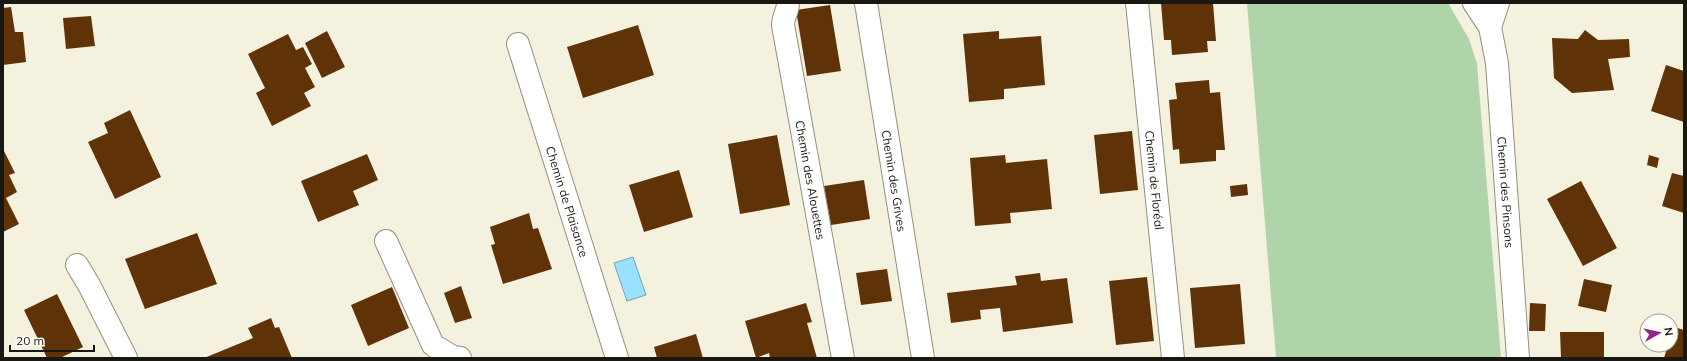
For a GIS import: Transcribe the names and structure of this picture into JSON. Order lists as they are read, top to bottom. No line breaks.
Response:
{"streets":{"street":["Chemin des Alouettes","Chemin des Grives","Chemin de Floréal","Chemin des Pinsons","Chemin de Plaisance"]},"scale_bar":"20 m","north":"right"}
